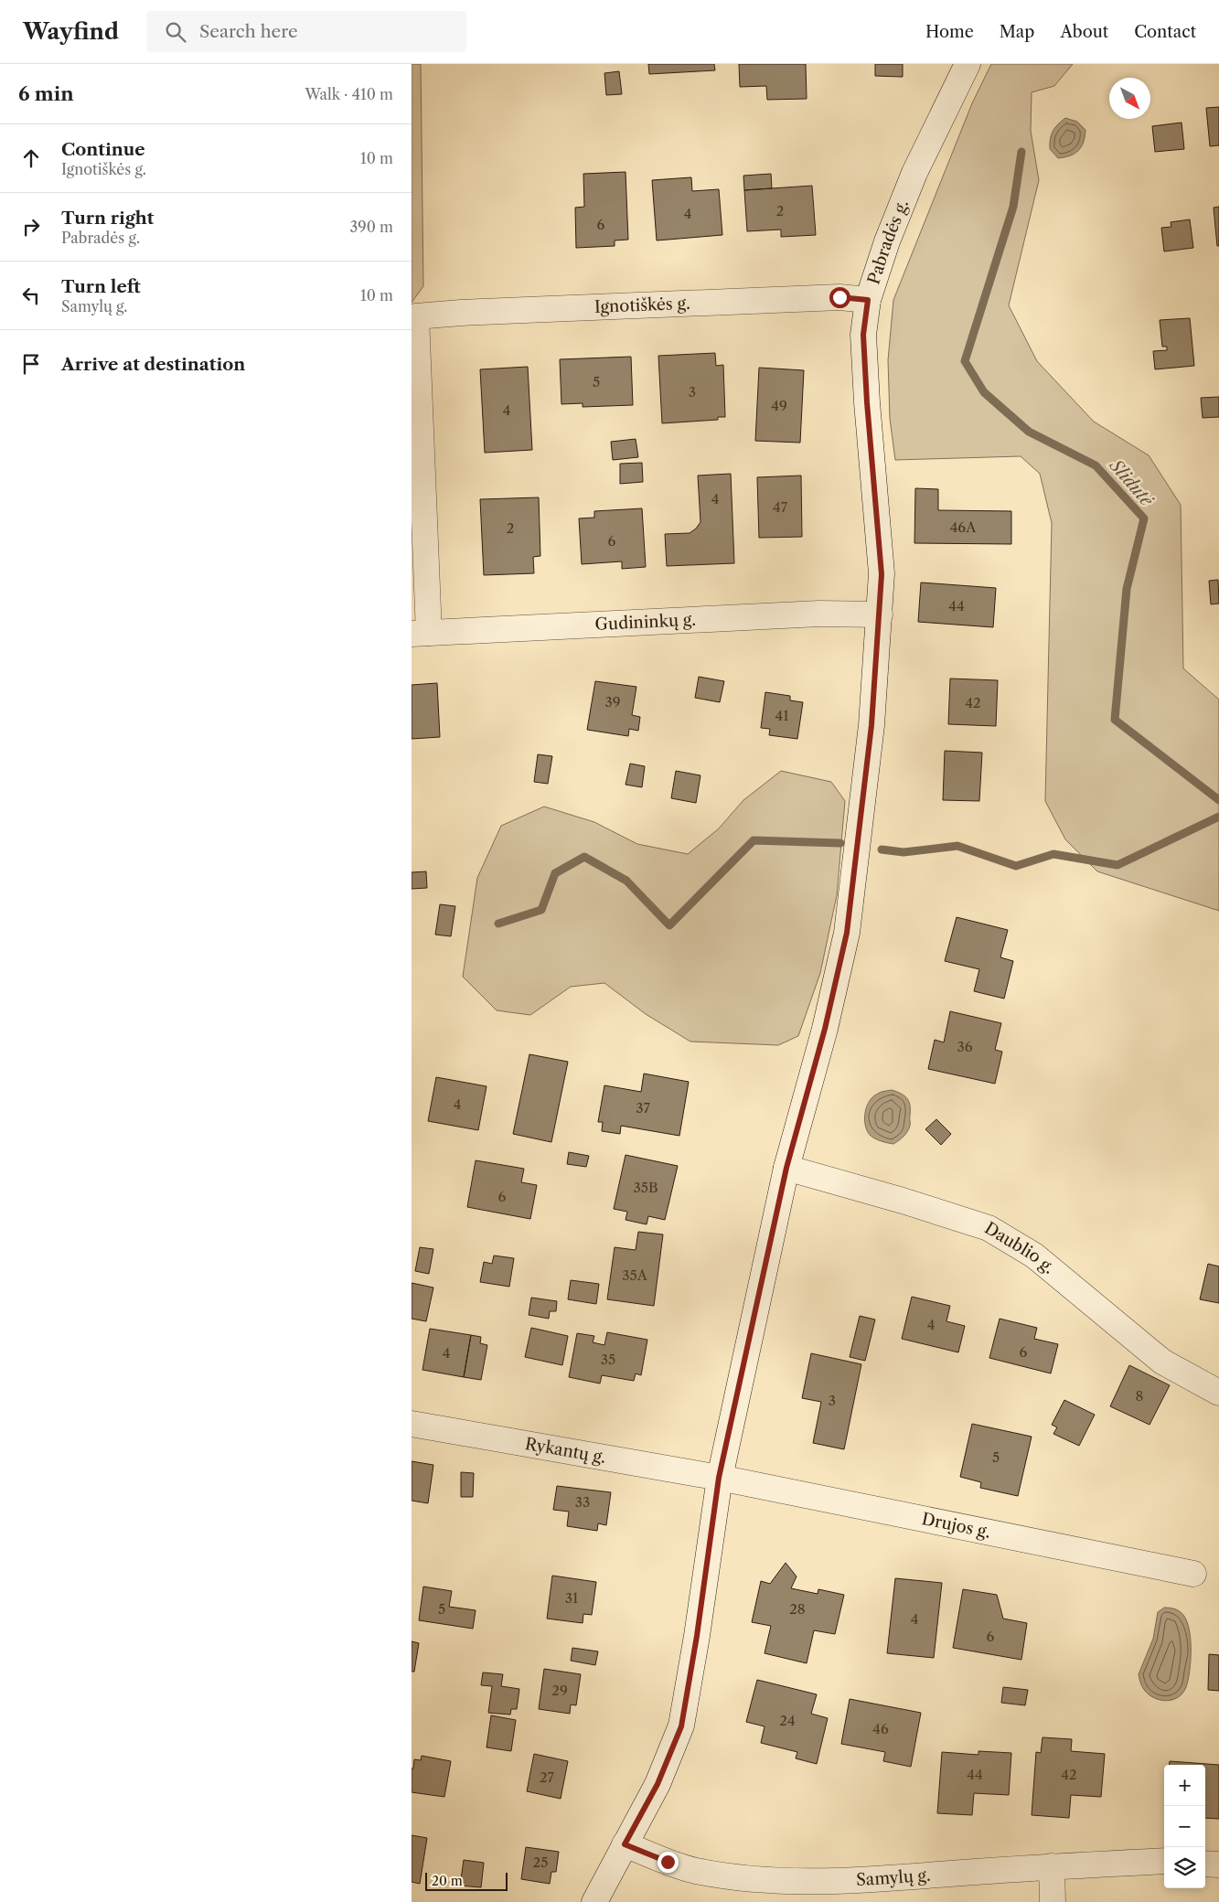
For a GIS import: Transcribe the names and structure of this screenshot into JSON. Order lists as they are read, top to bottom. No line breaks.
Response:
{"streets":{"street":["Pabradės g.","Ignotiškės g.","Gudininkų g.","Daublio g.","Rykantų g.","Drujos g.","Samylų g."]},"crossings":[["Pabradės g.","Ignotiškės g."],["Pabradės g.","Gudininkų g."],["Pabradės g.","Daublio g."],["Pabradės g.","Rykantų g."],["Pabradės g.","Drujos g."],["Pabradės g.","Samylų g."],["Ignotiškės g.","Gudininkų g."],["Rykantų g.","Drujos g."]],"water":["Slidutė"],"house_numbers":["2","4","6","5","3","49","4","4","47","46A","2","6","44","39","42","41","36","4","37","35B","6","35A","4","6","4","35","8","3","5","33","31","5","28","4","6","29","24","46","44","42","27","25"],"scale_bar":"20 m","north":"bottom right","page":{"header":"Wayfind","search":"Search here","nav":["Home","Map","About","Contact"],"heading":["6 min","Walk · 410 m"],"list":[["Continue","Ignotiškės g.","10 m"],["Turn right","Pabradės g.","390 m"],["Turn left","Samylų g.","10 m"],"Arrive at destination"],"map_buttons":["+","−"],"scale":"20 m"}}
